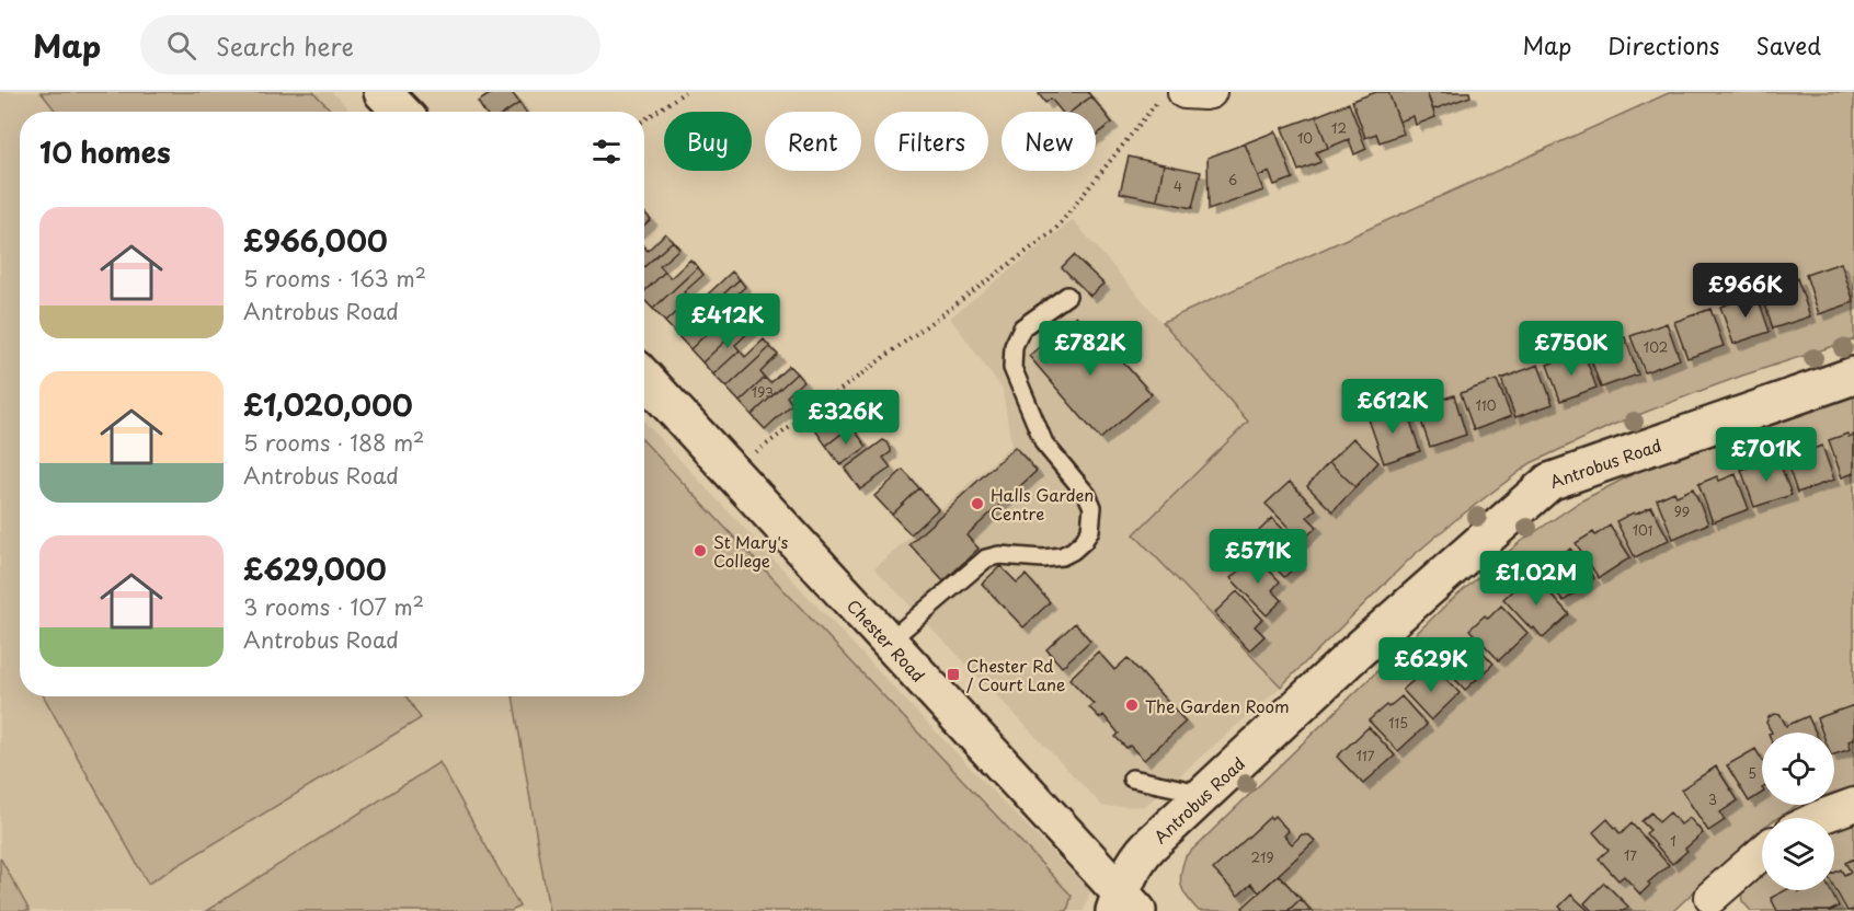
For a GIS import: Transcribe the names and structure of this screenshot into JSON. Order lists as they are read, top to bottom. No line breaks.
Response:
{"streets":{"main road":["Antrobus Road","Chester Road"]},"crossings":[["Antrobus Road","Chester Road"]],"places":{"other":["Halls Garden Centre","St Mary's College","The Garden Room"],"transit":["Chester Rd / Court Lane"]},"house_numbers":["12","10","6","4","102","193","110","99","101","115","117","5","3","1","17","219"],"page":{"header":"Map","search":"Search here","nav":["Map","Directions","Saved"],"chip":["Buy","Rent","Filters","New"],"heading":"10 homes","list":[{"name":"£966,000","note":"5 rooms · 163 m² · Antrobus Road"},{"name":"£1,020,000","note":"5 rooms · 188 m² · Antrobus Road"},{"name":"£629,000","note":"3 rooms · 107 m² · Antrobus Road"}],"price":["£966K","£412K","£782K","£750K","£612K","£326K","£701K","£571K","£1.02M","£629K"]}}
